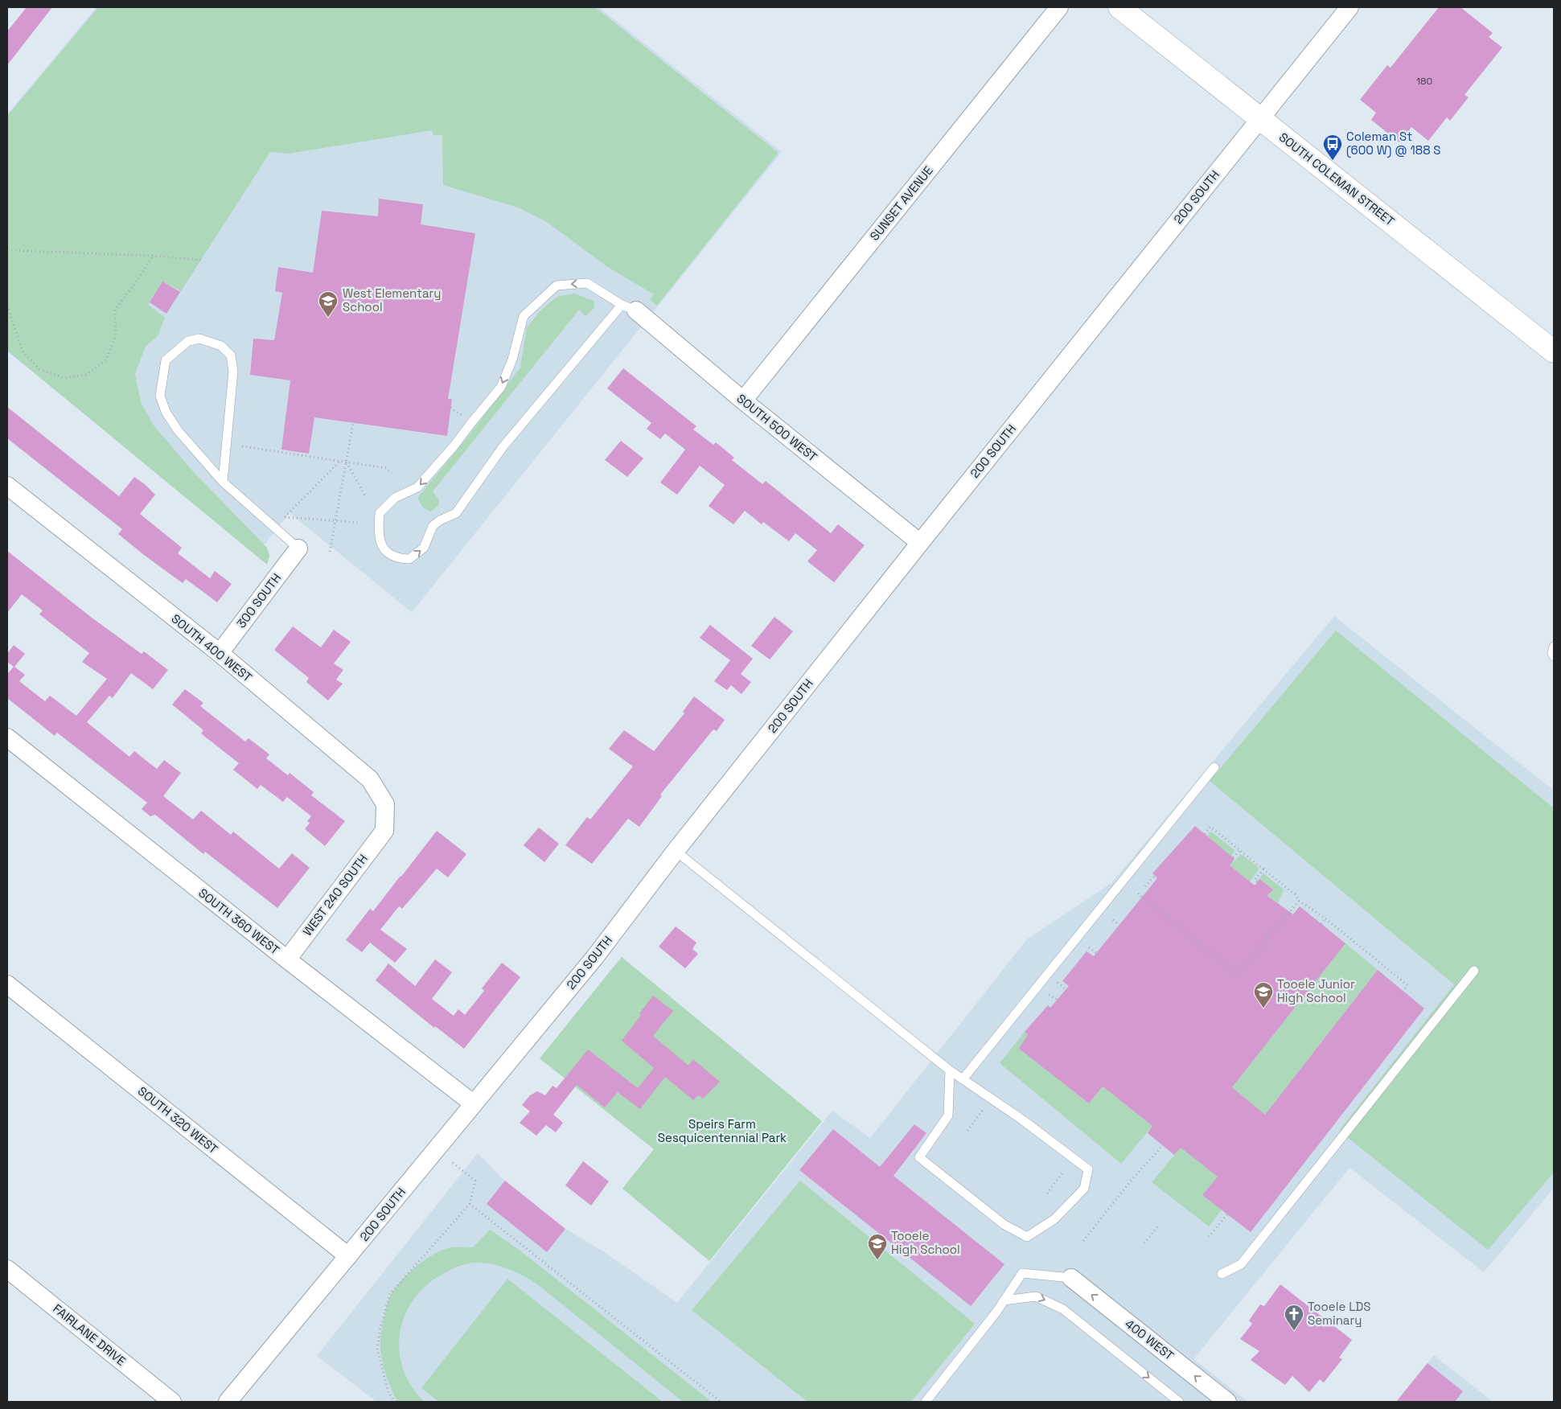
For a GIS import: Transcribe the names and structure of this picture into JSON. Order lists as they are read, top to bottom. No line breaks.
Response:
{"streets":{"street":["SOUTH COLEMAN STREET","200 SOUTH","SUNSET AVENUE","SOUTH 500 WEST","300 SOUTH","SOUTH 400 WEST","WEST 240 SOUTH","SOUTH 360 WEST","SOUTH 320 WEST","FAIRLANE DRIVE","400 WEST"]},"crossings":[["SOUTH COLEMAN STREET","200 SOUTH"],["200 SOUTH","SOUTH 500 WEST"],["200 SOUTH","SOUTH 360 WEST"],["200 SOUTH","SOUTH 320 WEST"],["SUNSET AVENUE","SOUTH 500 WEST"],["300 SOUTH","SOUTH 400 WEST"],["SOUTH 400 WEST","WEST 240 SOUTH"],["WEST 240 SOUTH","SOUTH 360 WEST"]],"one_way":["400 WEST"],"parks":["Speirs Farm Sesquicentennial Park"],"places":{"bus stop":["Coleman St (600 W) @ 188 S"],"school or university":["West Elementary School","Tooele Junior High School","Tooele High School"],"church":["Tooele LDS Seminary"]},"house_numbers":["180"]}
